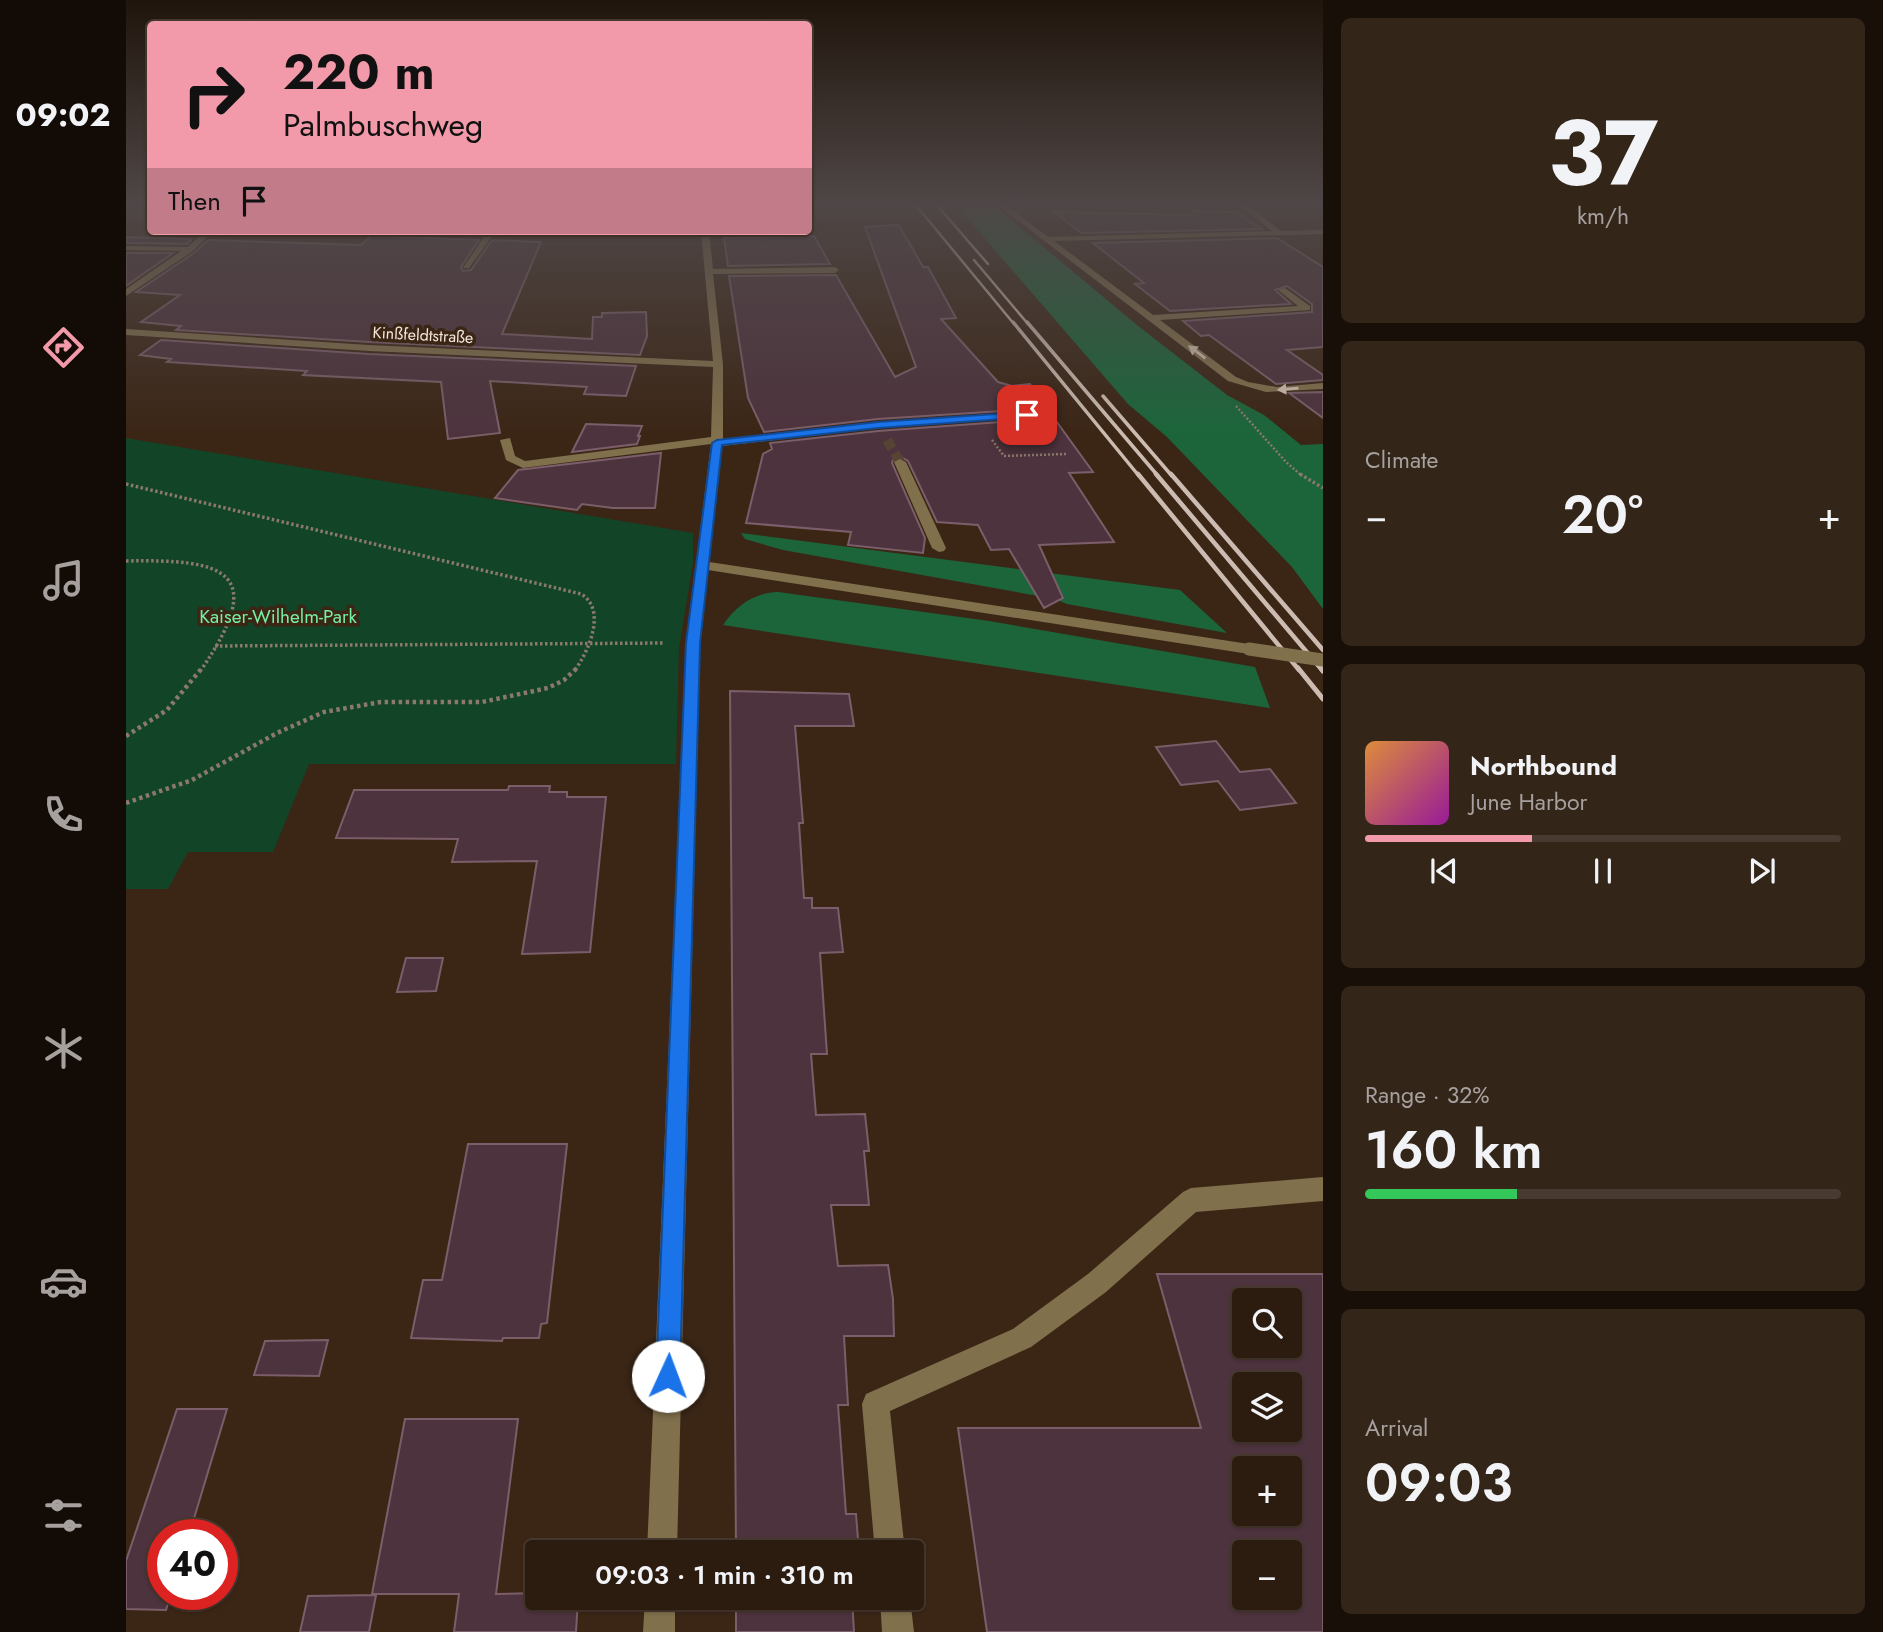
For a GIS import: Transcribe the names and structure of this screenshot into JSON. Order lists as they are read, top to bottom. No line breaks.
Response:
{"streets":{"street":["Kinßfeldtstraße"]},"parks":["Kaiser-Wilhelm-Park"],"page":{"tabs":"09:02","tile":[["37","km/h"],"Climate",["Range · 32%","160 km"],["Arrival","09:03"]],"turn":["220 m","Palmbuschweg"],"then":"Then","heat":["−","20°","+"],"song":["Northbound","June Harbor"],"map_buttons":["+","−"],"limit":"40","trip":"09:03 · 1 min · 310 m"}}
